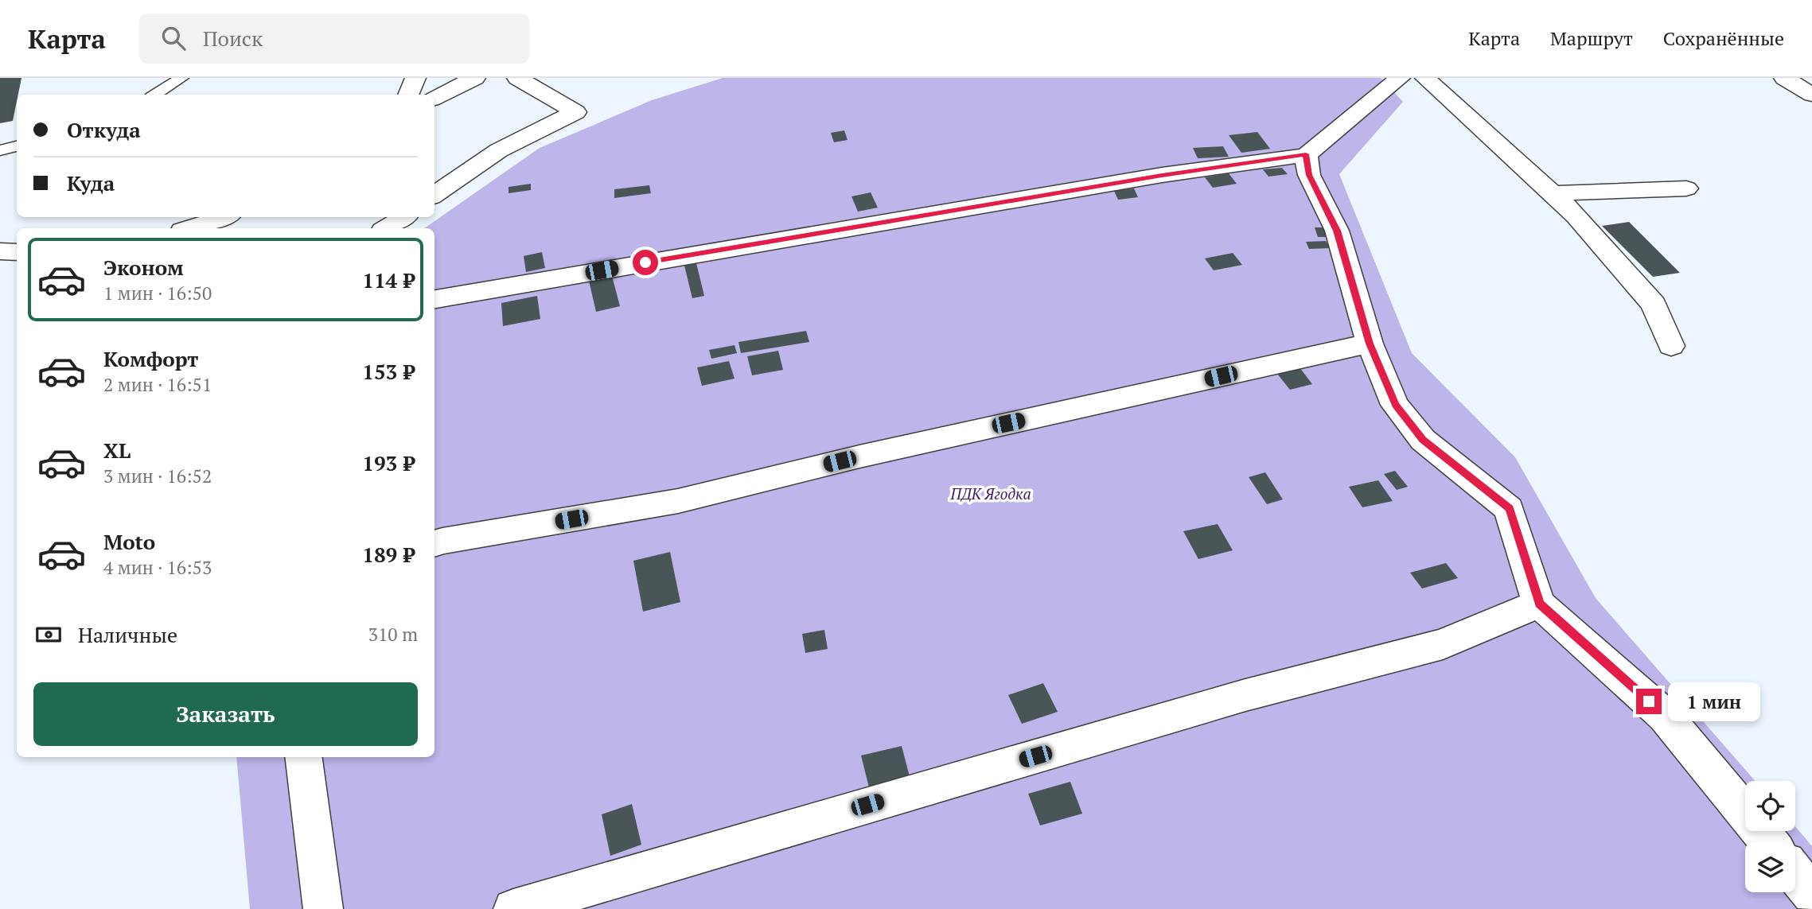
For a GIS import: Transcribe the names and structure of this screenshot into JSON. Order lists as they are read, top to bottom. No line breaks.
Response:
{"parks":["ПДК Ягодка"],"page":{"header":"Карта","search":"Поиск","nav":["Карта","Маршрут","Сохранённые"],"banner":["Откуда","Куда"],"list":[{"name":"Эконом","note":"1 мин · 16:50","value":"114 ₽"},{"name":"Комфорт","note":"2 мин · 16:51","value":"153 ₽"},{"name":"XL","note":"3 мин · 16:52","value":"193 ₽"},{"name":"Moto","note":"4 мин · 16:53","value":"189 ₽"}],"pay":["Наличные","310 m"],"buttons":"Заказать","bubble":"1 мин"}}
